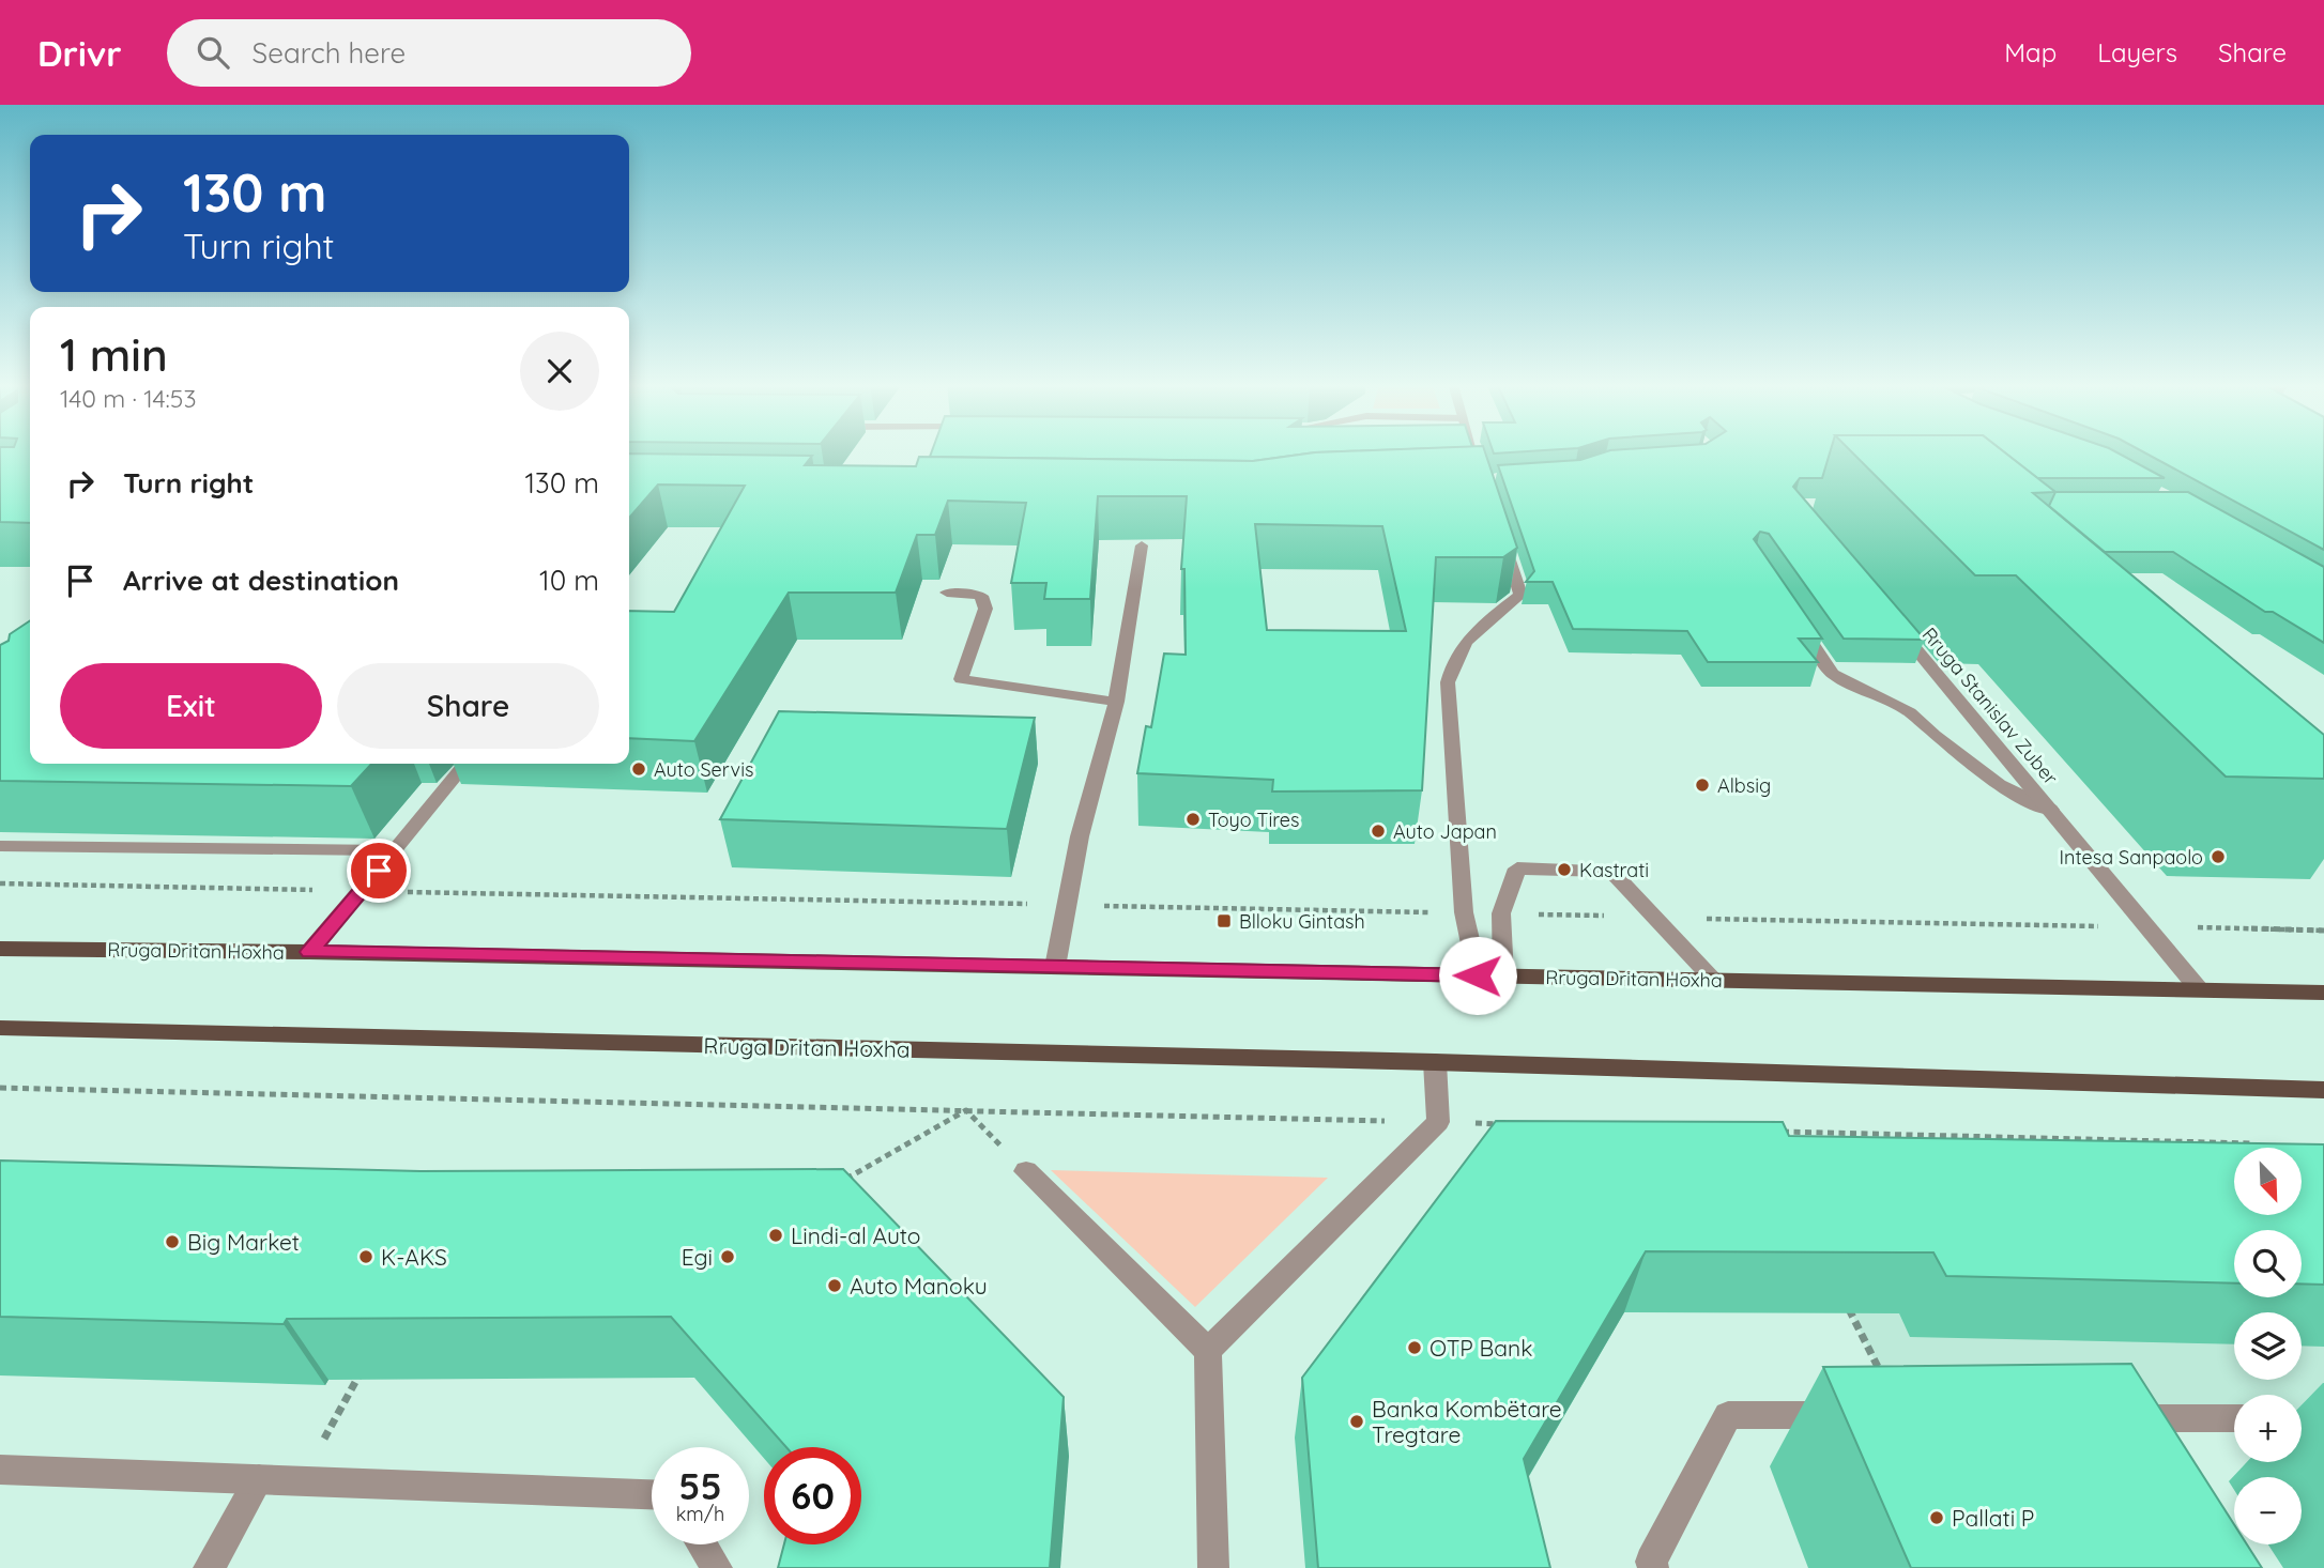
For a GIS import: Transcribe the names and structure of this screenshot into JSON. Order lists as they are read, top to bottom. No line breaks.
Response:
{"streets":{"main road":["Rruga Dritan Hoxha"],"street":["Rruga Stanislav Zuber"]},"crossings":[["Rruga Stanislav Zuber","Rruga Dritan Hoxha"]],"places":{"other":["Auto Servis","Albsig","Toyo Tires","Auto Japan","Intesa Sanpaolo","Kastrati","Lindi-al Auto","Big Market","K-AKS","Egi","Auto Manoku","OTP Bank","Banka Kombëtare Tregtare","Pallati P"],"transit":["Blloku Gintash"]},"north":"bottom right","page":{"header":"Drivr","search":"Search here","nav":["Map","Layers","Share"],"turn":["130 m","Turn right"],"heading":["1 min","140 m · 14:53"],"list":[{"name":"Turn right","value":"130 m"},{"name":"Arrive at destination","value":"10 m"}],"buttons":["Exit","Share"],"map_buttons":["+","−"],"speed":"55 km/h","limit":"60"}}
